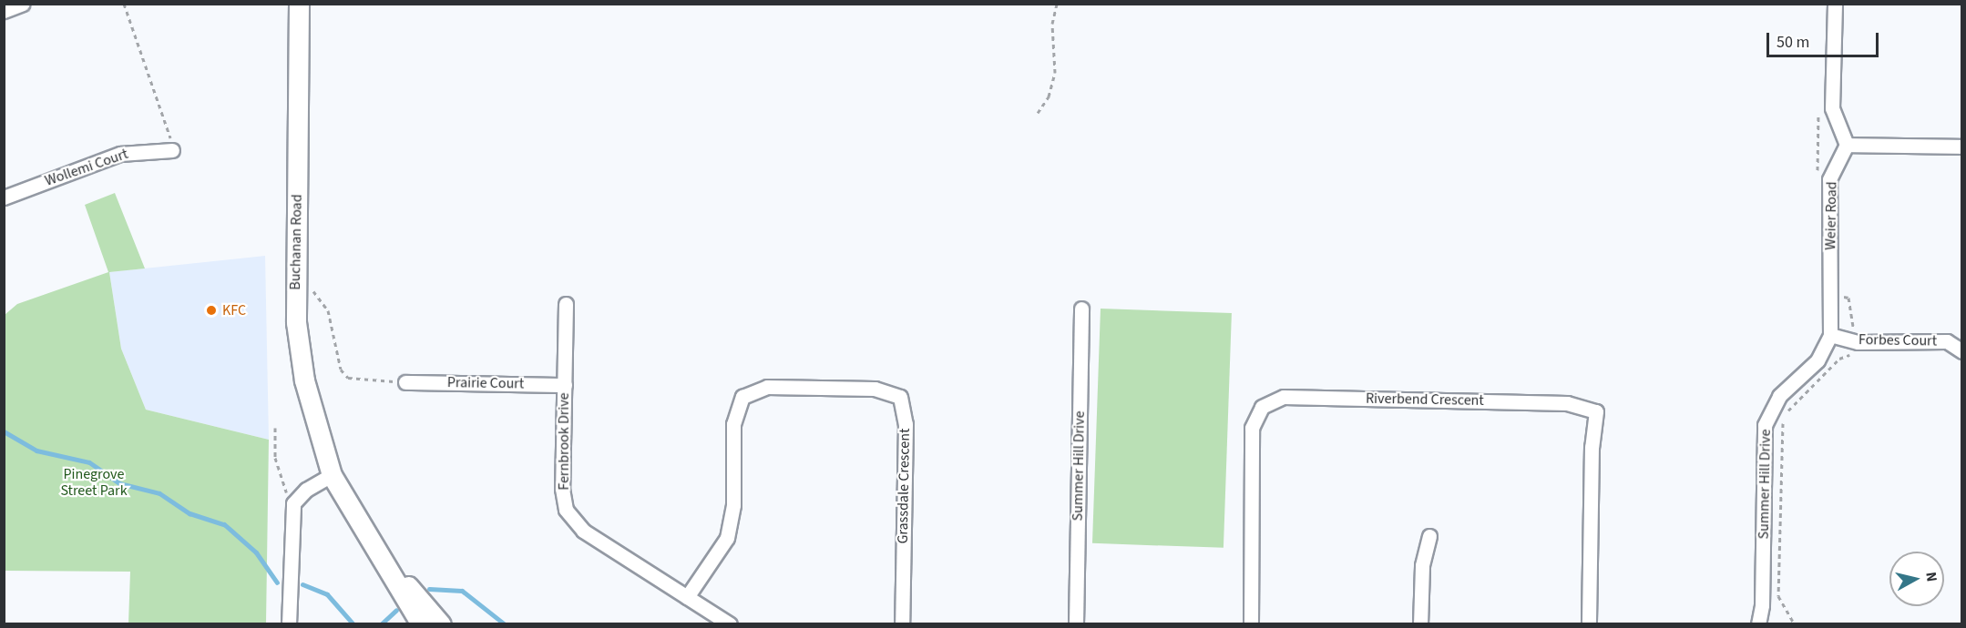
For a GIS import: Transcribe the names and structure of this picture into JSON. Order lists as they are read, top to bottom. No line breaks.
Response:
{"streets":{"main road":["Buchanan Road"],"street":["Wollemi Court","Weier Road","Forbes Court","Prairie Court","Riverbend Crescent","Fernbrook Drive","Summer Hill Drive","Grassdale Crescent"]},"crossings":[["Weier Road","Forbes Court"],["Weier Road","Summer Hill Drive"],["Forbes Court","Summer Hill Drive"],["Prairie Court","Fernbrook Drive"],["Fernbrook Drive","Grassdale Crescent"]],"parks":["Pinegrove Street Park"],"places":["KFC"],"scale_bar":"50 m","north":"right"}
